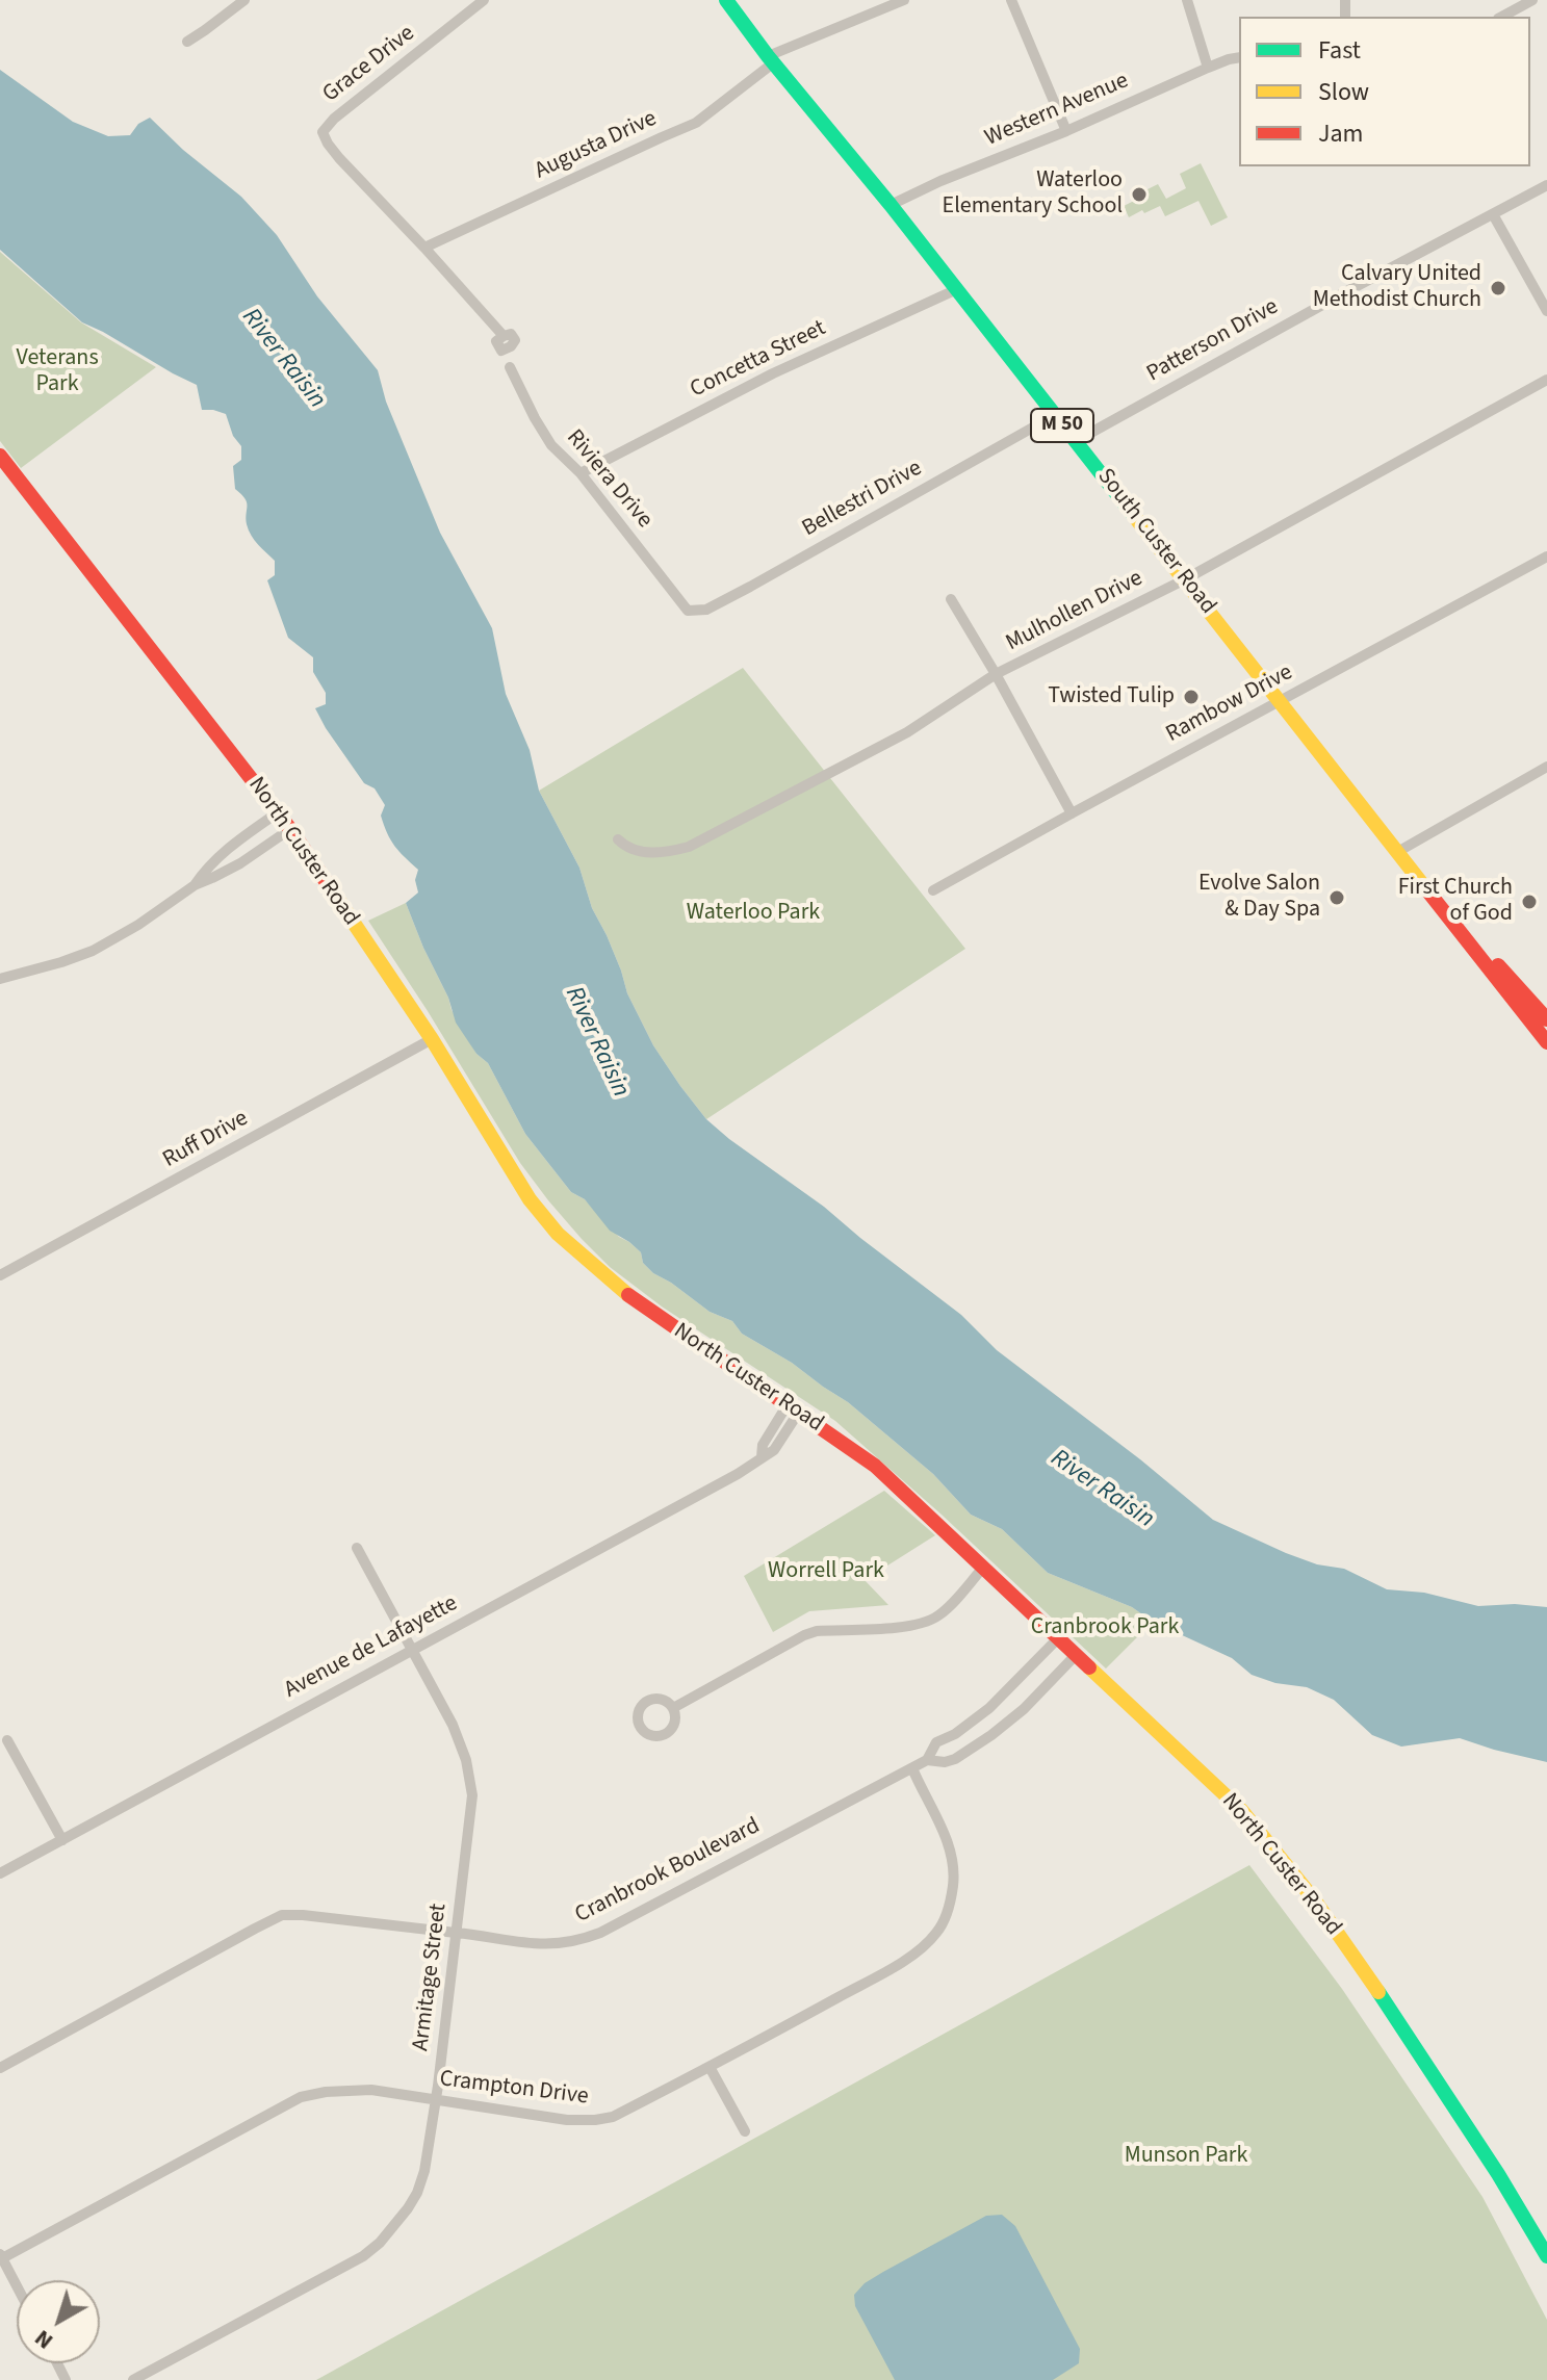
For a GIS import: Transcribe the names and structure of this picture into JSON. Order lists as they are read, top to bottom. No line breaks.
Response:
{"streets":{"street":["Grace Drive","Western Avenue","Augusta Drive","Patterson Drive","Concetta Street","M 50","Riviera Drive","Bellestri Drive","South Custer Road","Mulhollen Drive","Rambow Drive","North Custer Road","Ruff Drive","Avenue de Lafayette","Cranbrook Boulevard","Armitage Street","Crampton Drive"]},"crossings":[["Grace Drive","Augusta Drive"],["Western Avenue","South Custer Road"],["Augusta Drive","South Custer Road"],["Patterson Drive","South Custer Road"],["Concetta Street","Riviera Drive"],["Concetta Street","South Custer Road"],["Riviera Drive","Bellestri Drive"],["Bellestri Drive","South Custer Road"],["South Custer Road","Mulhollen Drive"],["South Custer Road","Rambow Drive"],["North Custer Road","Ruff Drive"],["North Custer Road","Avenue de Lafayette"],["North Custer Road","Cranbrook Boulevard"],["Avenue de Lafayette","Armitage Street"],["Cranbrook Boulevard","Armitage Street"],["Cranbrook Boulevard","Crampton Drive"],["Armitage Street","Crampton Drive"]],"water":["River Raisin"],"parks":["Veterans Park","Waterloo Park","Worrell Park","Cranbrook Park","Munson Park"],"places":["Waterloo Elementary School","Calvary United Methodist Church","Twisted Tulip","Evolve Salon & Day Spa","First Church of God"],"legend":["Fast","Slow","Jam"],"north":"bottom left"}
